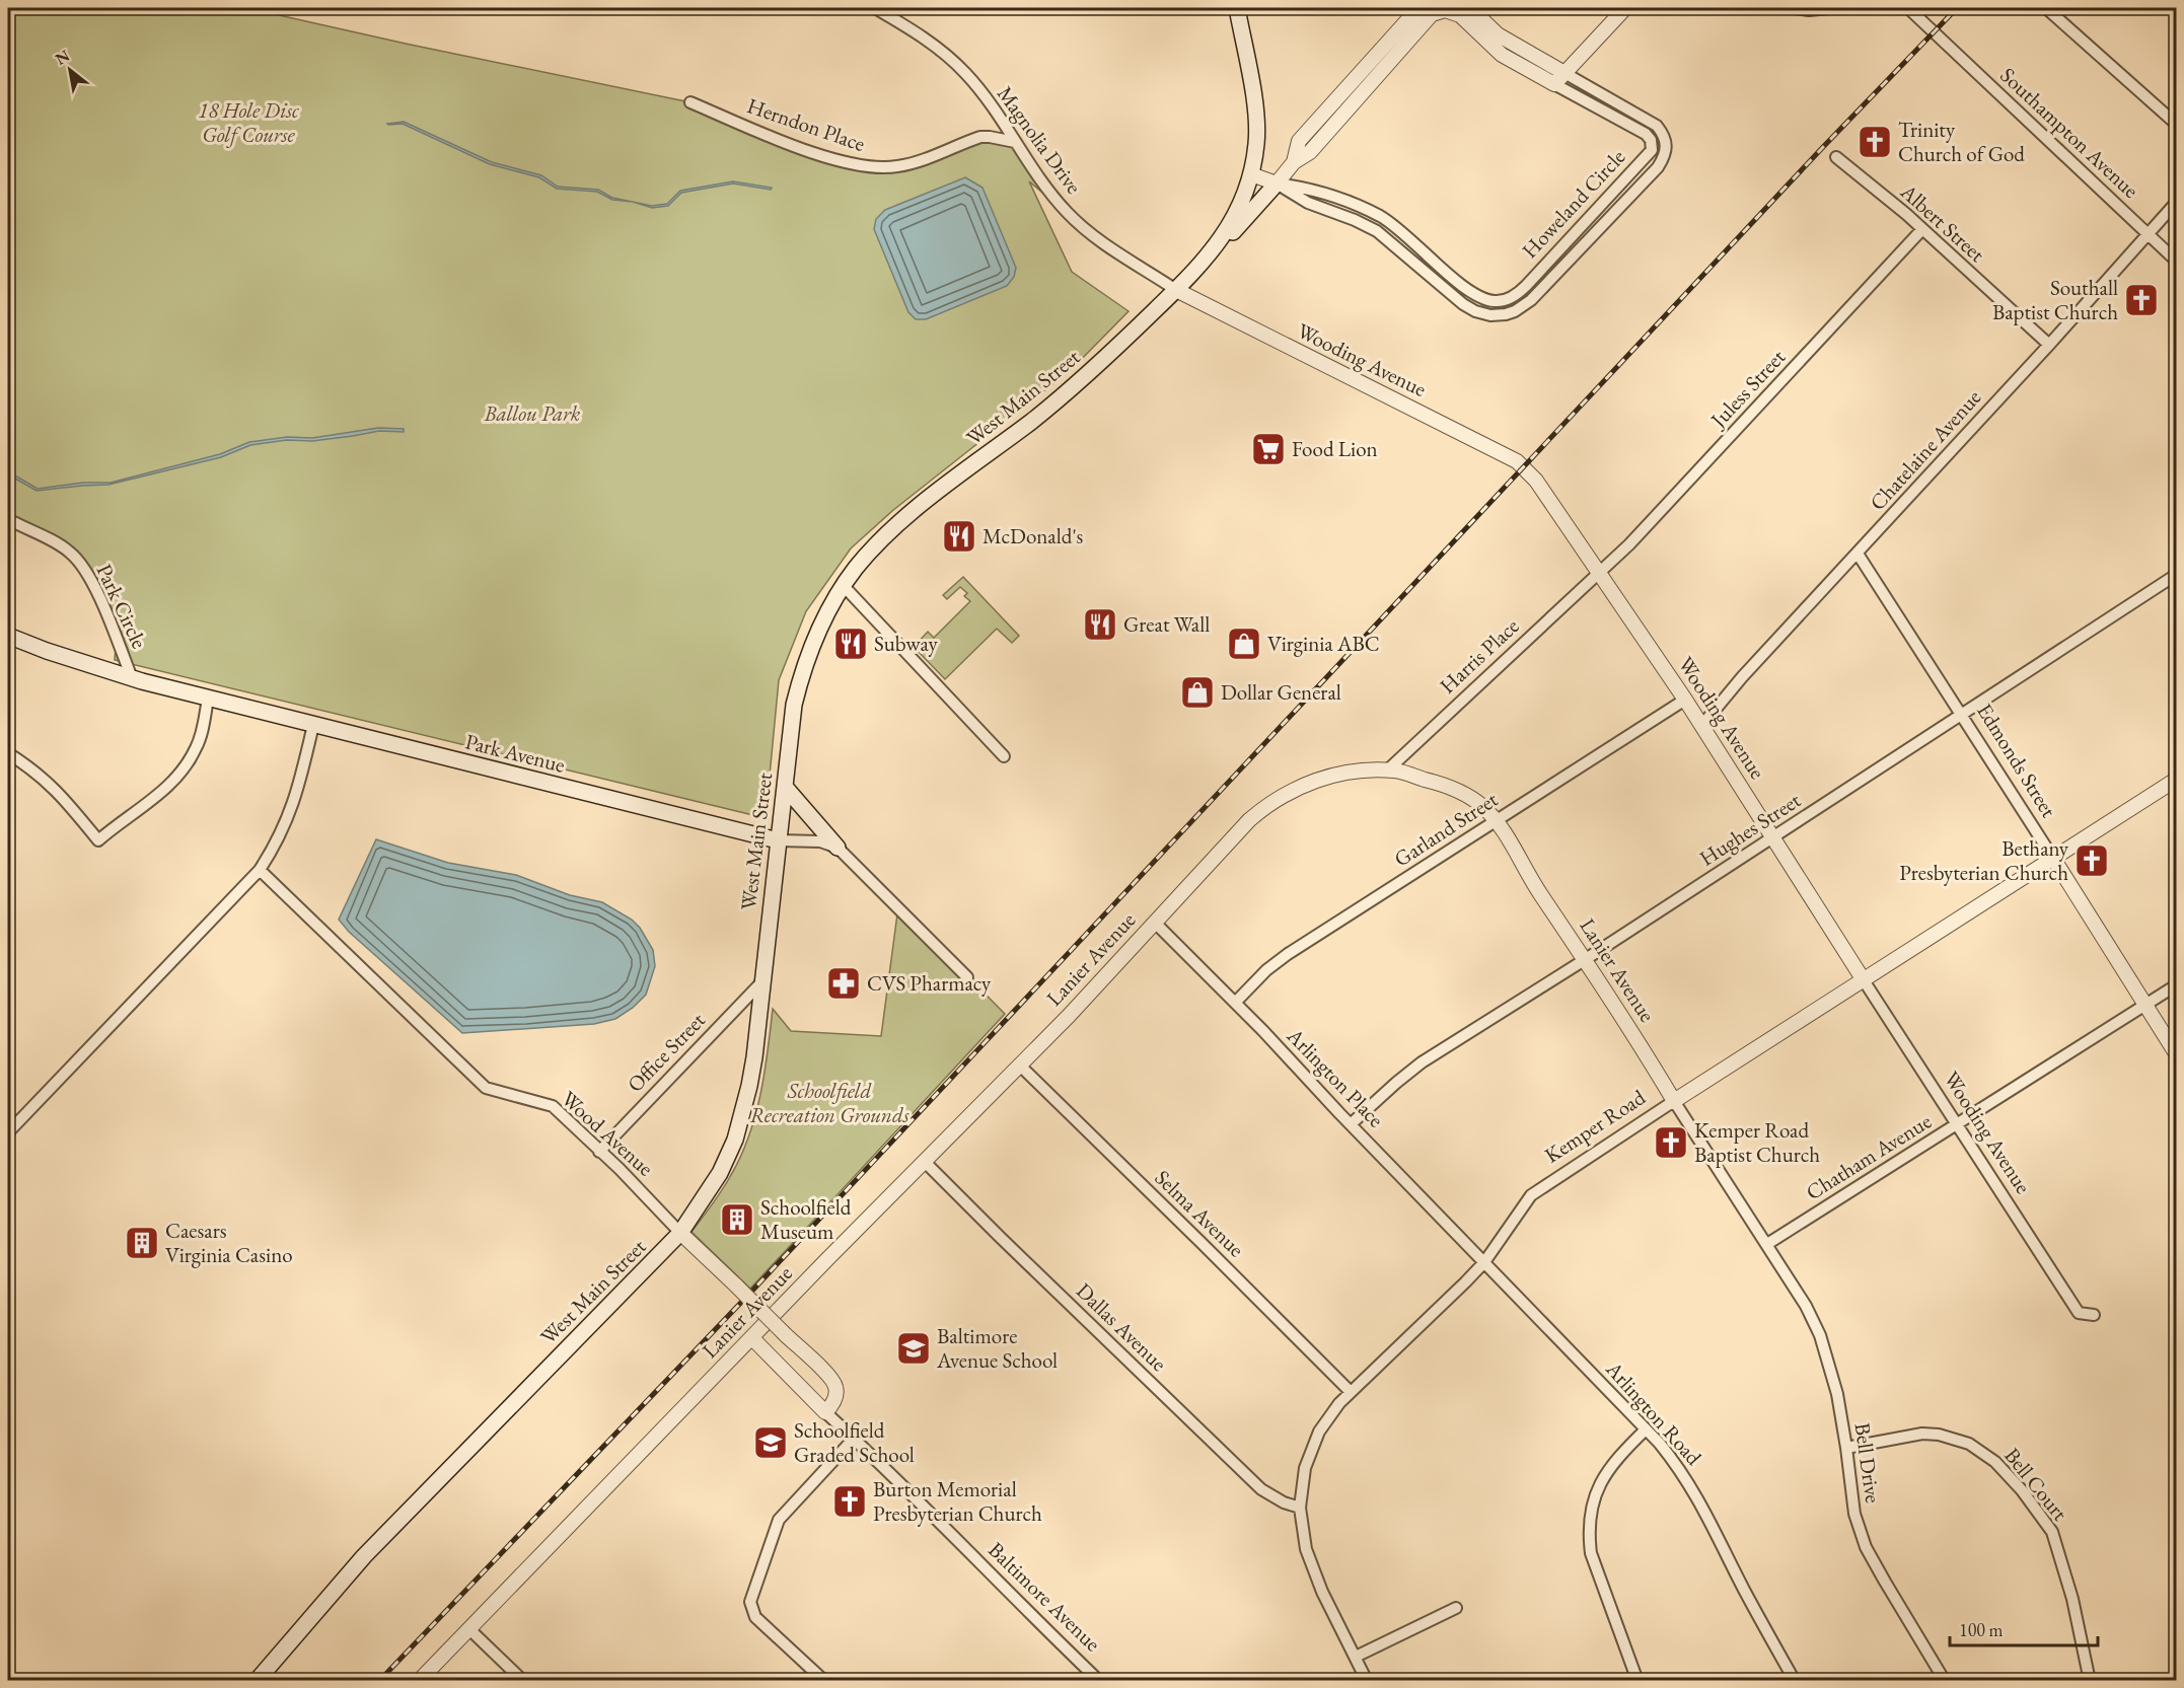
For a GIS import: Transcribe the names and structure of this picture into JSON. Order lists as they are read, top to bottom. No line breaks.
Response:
{"streets":{"main road":["West Main Street","Park Avenue"],"street":["Herndon Place","Southampton Avenue","Magnolia Drive","Howeland Circle","Albert Street","Wooding Avenue","Juless Street","Chatelaine Avenue","Park Circle","Harris Place","Edmonds Street","Garland Street","Hughes Street","Lanier Avenue","Office Street","Arlington Place","Kemper Road","Wood Avenue","Chatham Avenue","Selma Avenue","Dallas Avenue","Arlington Road","Bell Drive","Bell Court","Baltimore Avenue"]},"crossings":[["Herndon Place","Magnolia Drive"],["Southampton Avenue","Chatelaine Avenue"],["Magnolia Drive","Wooding Avenue"],["Magnolia Drive","West Main Street"],["Howeland Circle","West Main Street"],["Albert Street","Juless Street"],["Albert Street","Chatelaine Avenue"],["Wooding Avenue","Juless Street"],["Wooding Avenue","West Main Street"],["Wooding Avenue","Chatelaine Avenue"],["Wooding Avenue","Harris Place"],["Wooding Avenue","Garland Street"],["Wooding Avenue","Hughes Street"],["Wooding Avenue","Kemper Road"],["Wooding Avenue","Chatham Avenue"],["Juless Street","Harris Place"],["West Main Street","Park Avenue"],["West Main Street","Office Street"],["West Main Street","Wood Avenue"],["Chatelaine Avenue","Edmonds Street"],["Park Circle","Park Avenue"],["Harris Place","Lanier Avenue"],["Edmonds Street","Hughes Street"],["Edmonds Street","Kemper Road"],["Edmonds Street","Chatham Avenue"],["Garland Street","Lanier Avenue"],["Garland Street","Arlington Place"],["Hughes Street","Lanier Avenue"],["Hughes Street","Arlington Place"],["Lanier Avenue","Arlington Place"],["Lanier Avenue","Kemper Road"],["Lanier Avenue","Chatham Avenue"],["Lanier Avenue","Selma Avenue"],["Lanier Avenue","Dallas Avenue"],["Lanier Avenue","Bell Drive"],["Lanier Avenue","Baltimore Avenue"],["Office Street","Wood Avenue"],["Arlington Place","Kemper Road"],["Arlington Place","Arlington Road"],["Kemper Road","Selma Avenue"],["Kemper Road","Dallas Avenue"],["Kemper Road","Arlington Road"],["Wood Avenue","Baltimore Avenue"],["Chatham Avenue","Bell Drive"],["Bell Drive","Bell Court"]],"parks":["18 Hole Disc Golf Course","Ballou Park","Schoolfield Recreation Grounds"],"places":{"church":["Trinity Church of God","Southall Baptist Church","Bethany Presbyterian Church","Kemper Road Baptist Church","Burton Memorial Presbyterian Church"],"supermarket":["Food Lion"],"restaurant":["McDonald's","Great Wall","Subway"],"shop":["Virginia ABC","Dollar General"],"pharmacy":["CVS Pharmacy"],"building":["Schoolfield Museum","Caesars Virginia Casino"],"school or university":["Baltimore Avenue School","Schoolfield Graded School"]},"scale_bar":"100 m","north":"top left"}
